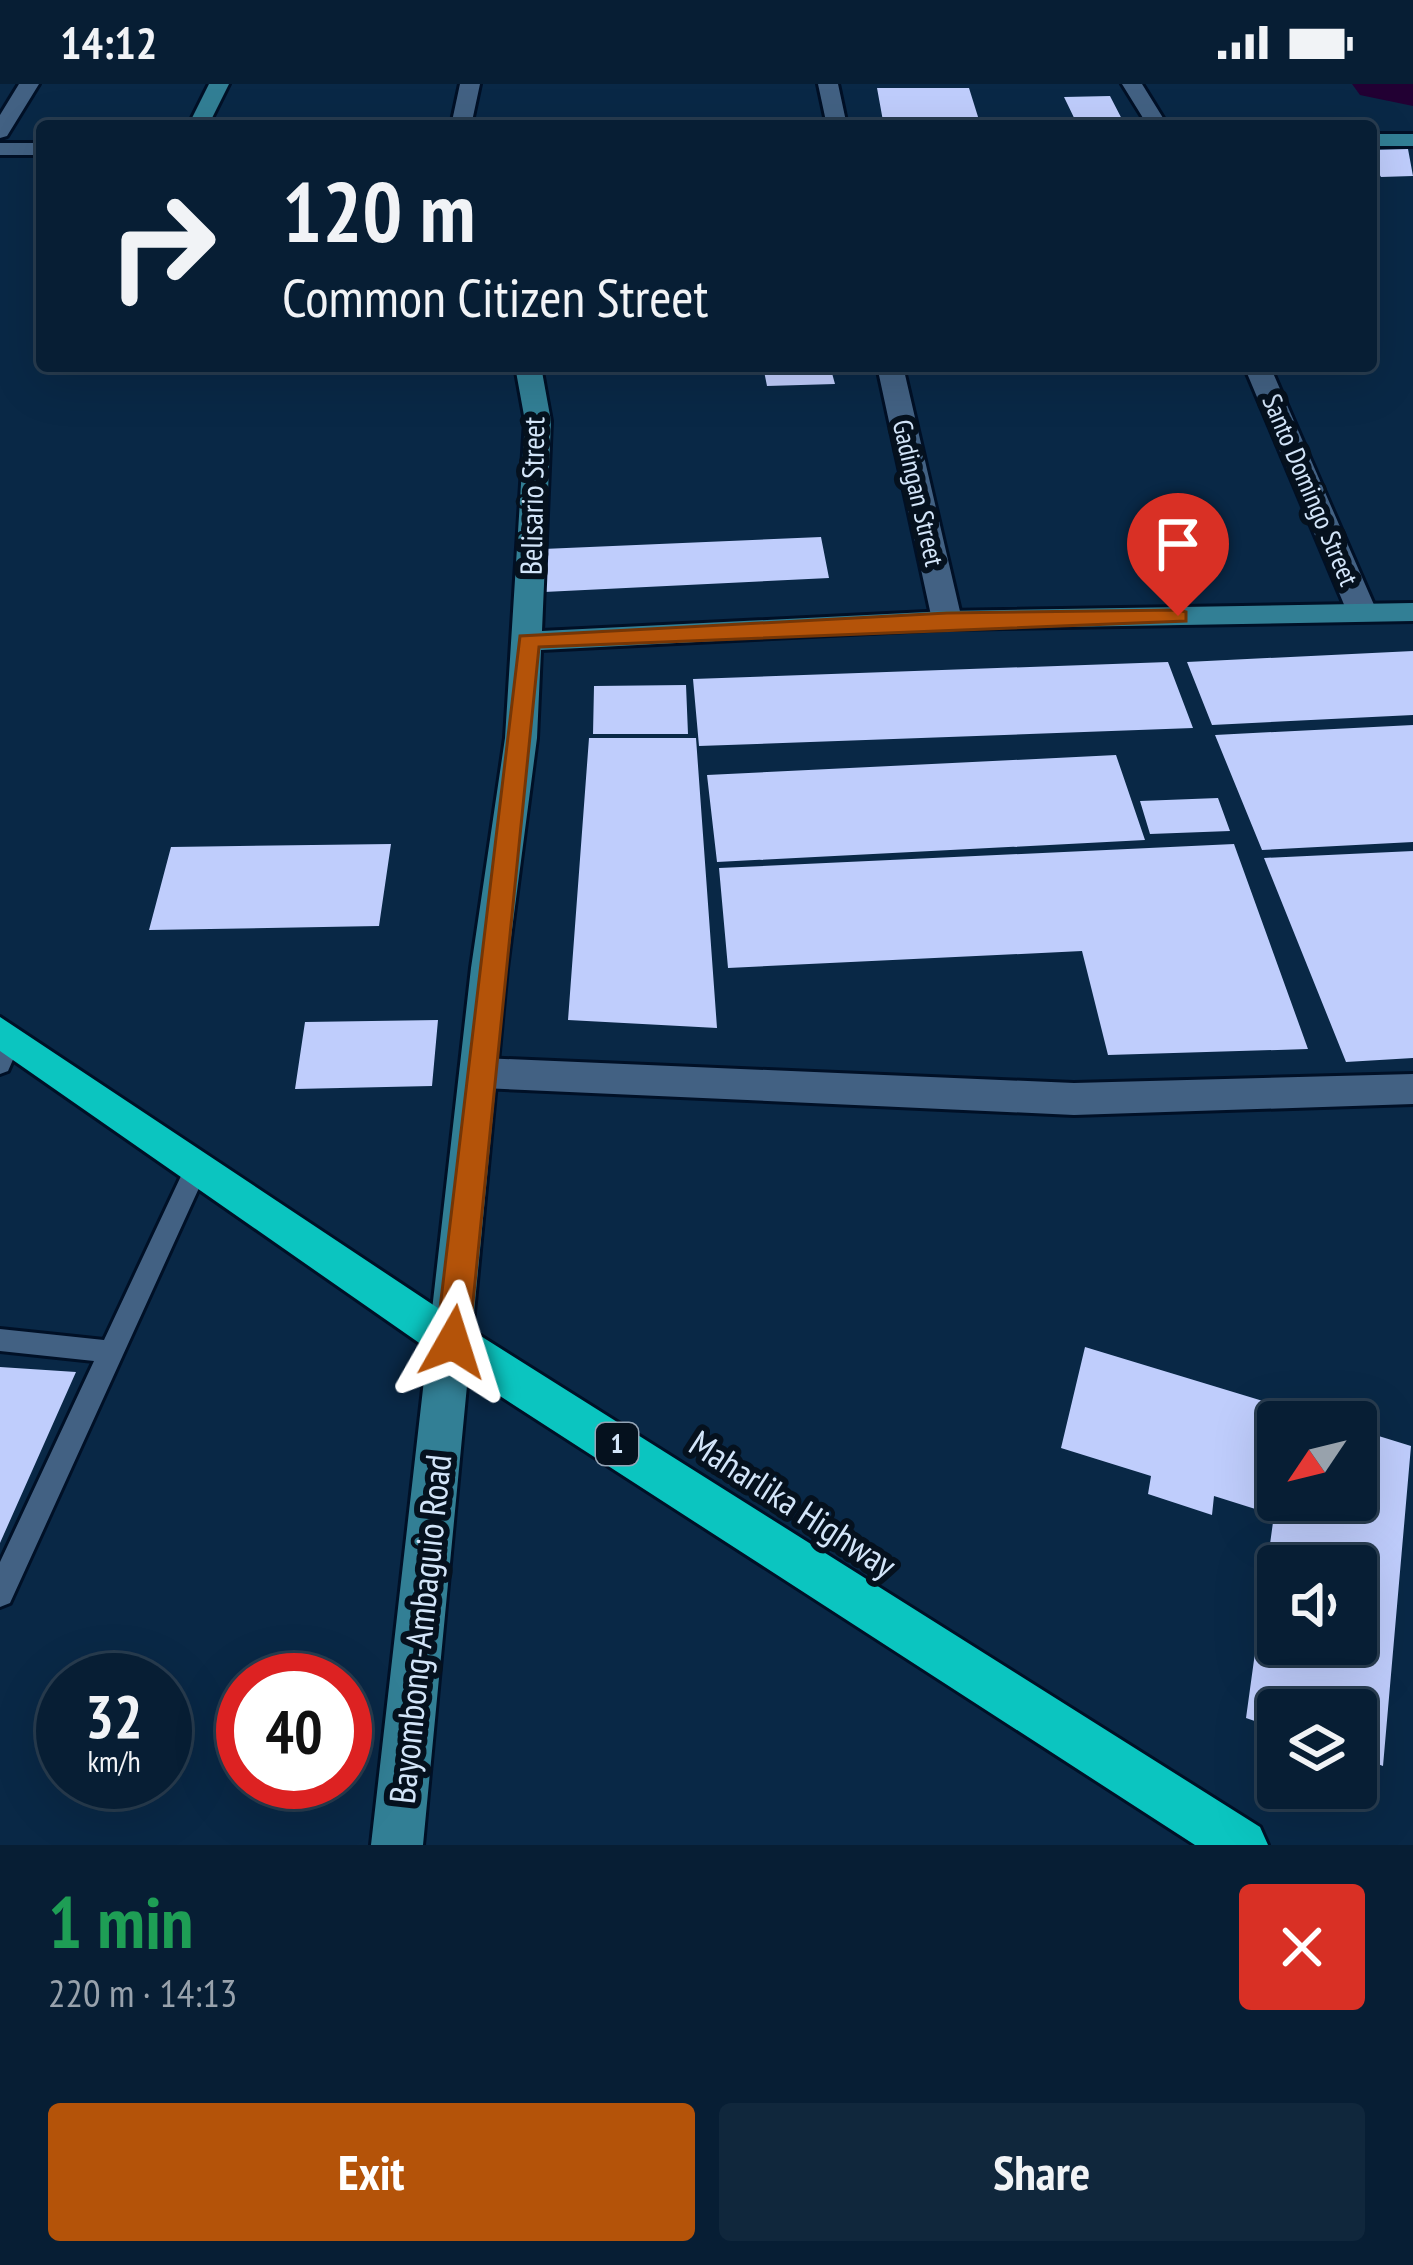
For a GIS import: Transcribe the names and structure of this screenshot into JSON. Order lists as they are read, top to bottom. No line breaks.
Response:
{"streets":{"highway":["1","Maharlika Highway"],"street":["Santo Domingo Street","Gadingan Street","Belisario Street","Bayombong-Ambaguio Road"]},"crossings":[["Belisario Street","Maharlika Highway"],["Belisario Street","Bayombong-Ambaguio Road"],["Maharlika Highway","Bayombong-Ambaguio Road"]],"north":"bottom left","page":{"status":"14:12","turn":["120 m","Common Citizen Street"],"speed":"32 km/h","limit":"40","heading":["1 min","220 m · 14:13"],"buttons":["Exit","Share"]}}
